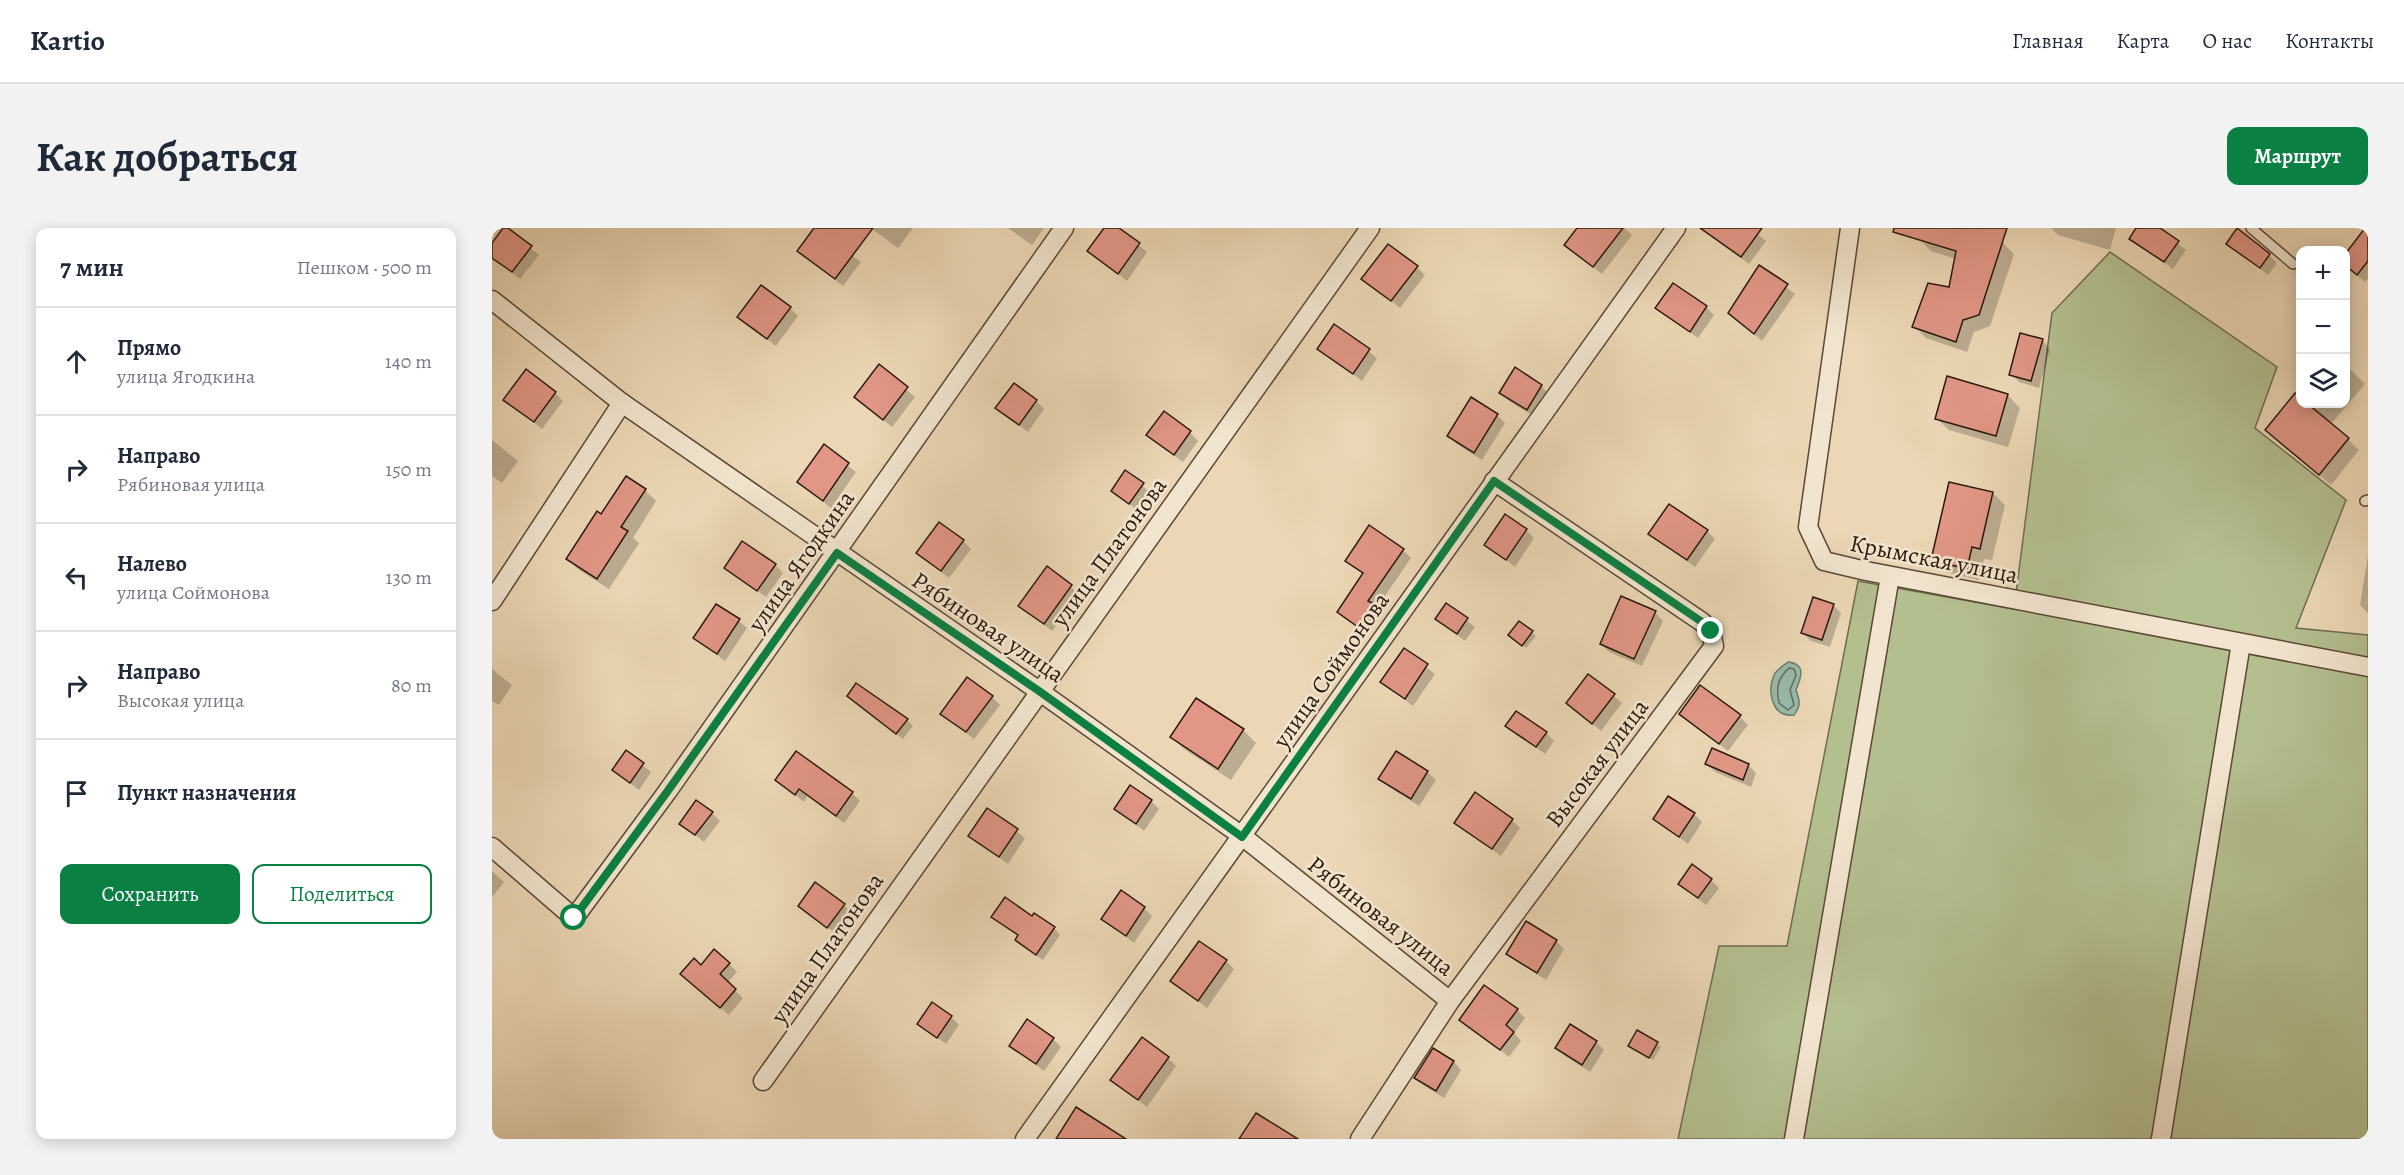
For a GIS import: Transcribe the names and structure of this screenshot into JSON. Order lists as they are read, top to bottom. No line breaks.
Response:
{"streets":{"street":["улица Платонова","Крымская улица","улица Ягодкина","Рябиновая улица","улица Соймонова","Высокая улица"]},"crossings":[["улица Платонова","Рябиновая улица"],["улица Ягодкина","Рябиновая улица"],["Рябиновая улица","улица Соймонова"],["Рябиновая улица","Высокая улица"],["улица Соймонова","Высокая улица"]],"page":{"header":"Kartio","nav":["Главная","Карта","О нас","Контакты"],"buttons":["Маршрут",["Сохранить","Поделиться"]],"title":"Как добраться","heading":["7 мин","Пешком · 500 m"],"map_buttons":["+","−"],"list":[["Прямо","улица Ягодкина","140 m"],["Направо","Рябиновая улица","150 m"],["Налево","улица Соймонова","130 m"],["Направо","Высокая улица","80 m"],"Пункт назначения"]}}
